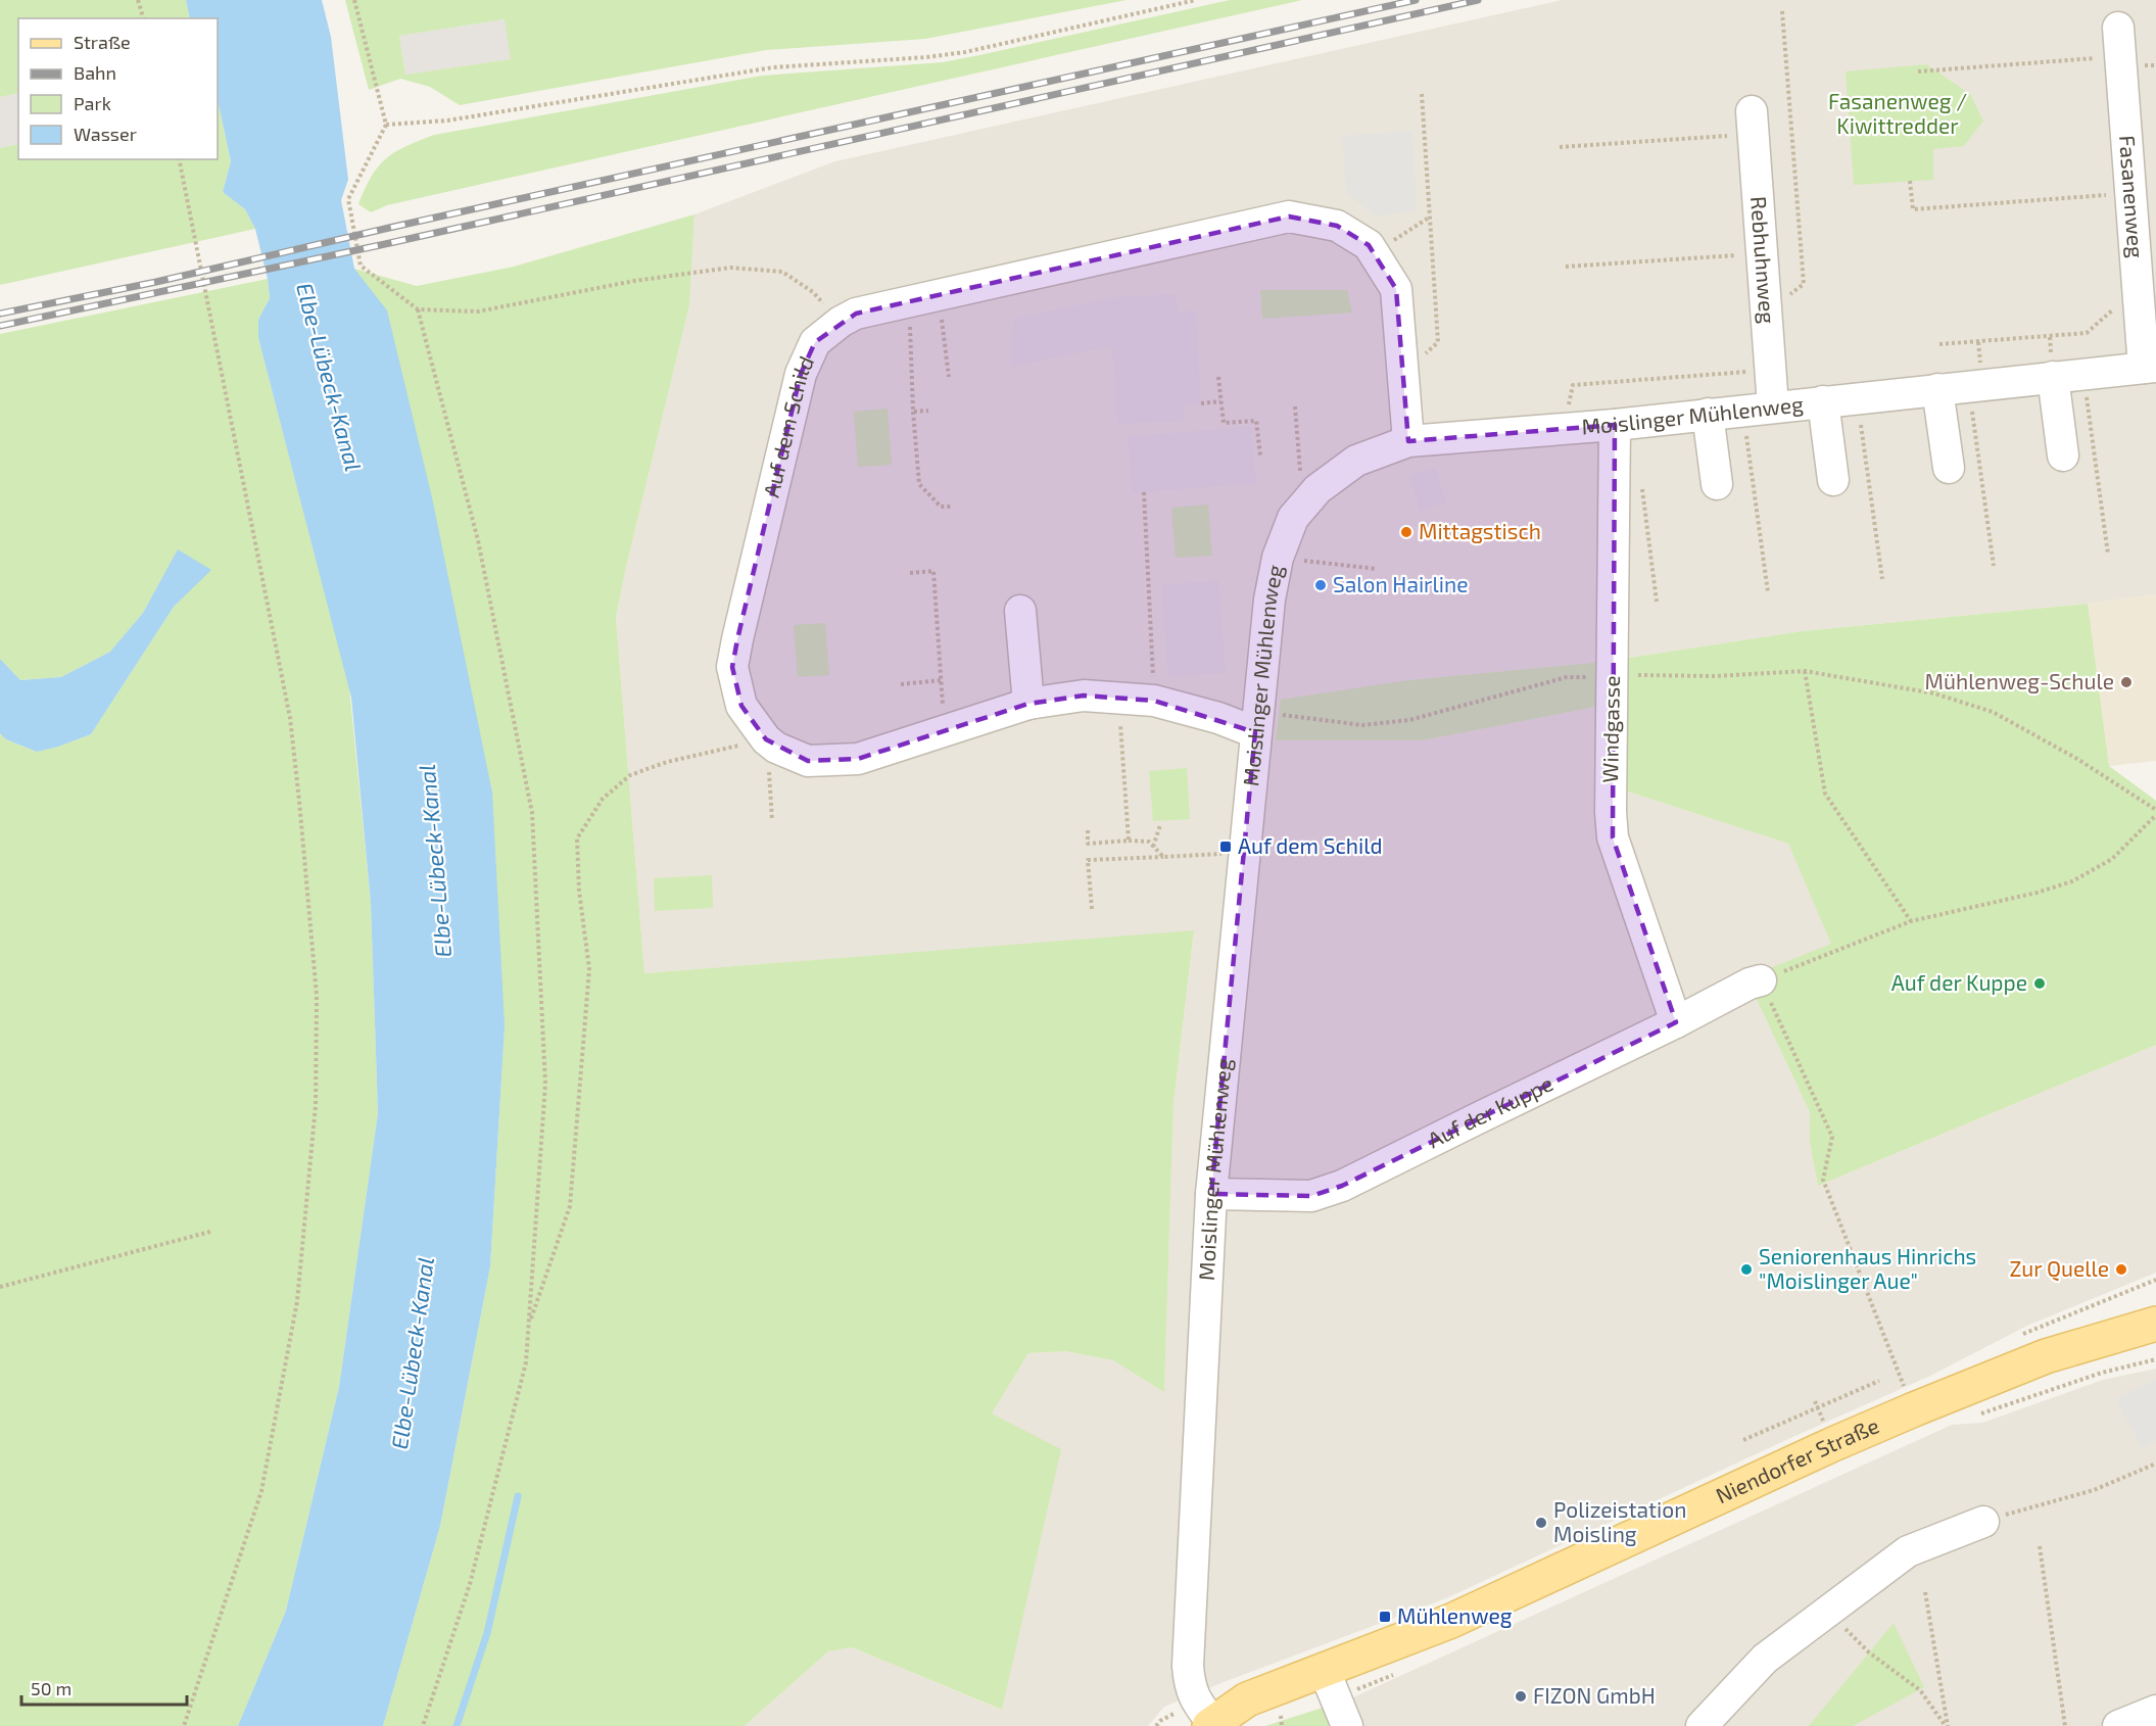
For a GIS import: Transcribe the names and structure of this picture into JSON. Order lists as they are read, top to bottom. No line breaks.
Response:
{"streets":{"main road":["Niendorfer Straße"],"street":["Fasanenweg","Rebhuhnweg","Moislinger Mühlenweg","Auf dem Schild","Windgasse","Auf der Kuppe"]},"crossings":[["Fasanenweg","Moislinger Mühlenweg"],["Rebhuhnweg","Moislinger Mühlenweg"],["Moislinger Mühlenweg","Auf dem Schild"],["Moislinger Mühlenweg","Windgasse"],["Moislinger Mühlenweg","Auf der Kuppe"],["Moislinger Mühlenweg","Niendorfer Straße"],["Windgasse","Auf der Kuppe"]],"water":["Elbe-Lübeck-Kanal"],"parks":["Fasanenweg / Kiwittredder"],"places":{"other":["Mittagstisch","Salon Hairline","Mühlenweg-Schule","Auf der Kuppe","Seniorenhaus Hinrichs \"Moislinger Aue\"","Zur Quelle","Polizeistation Moisling","FIZON GmbH"],"transit":["Auf dem Schild","Mühlenweg"]},"legend":["Straße","Bahn","Park","Wasser"],"scale_bar":"50 m"}
